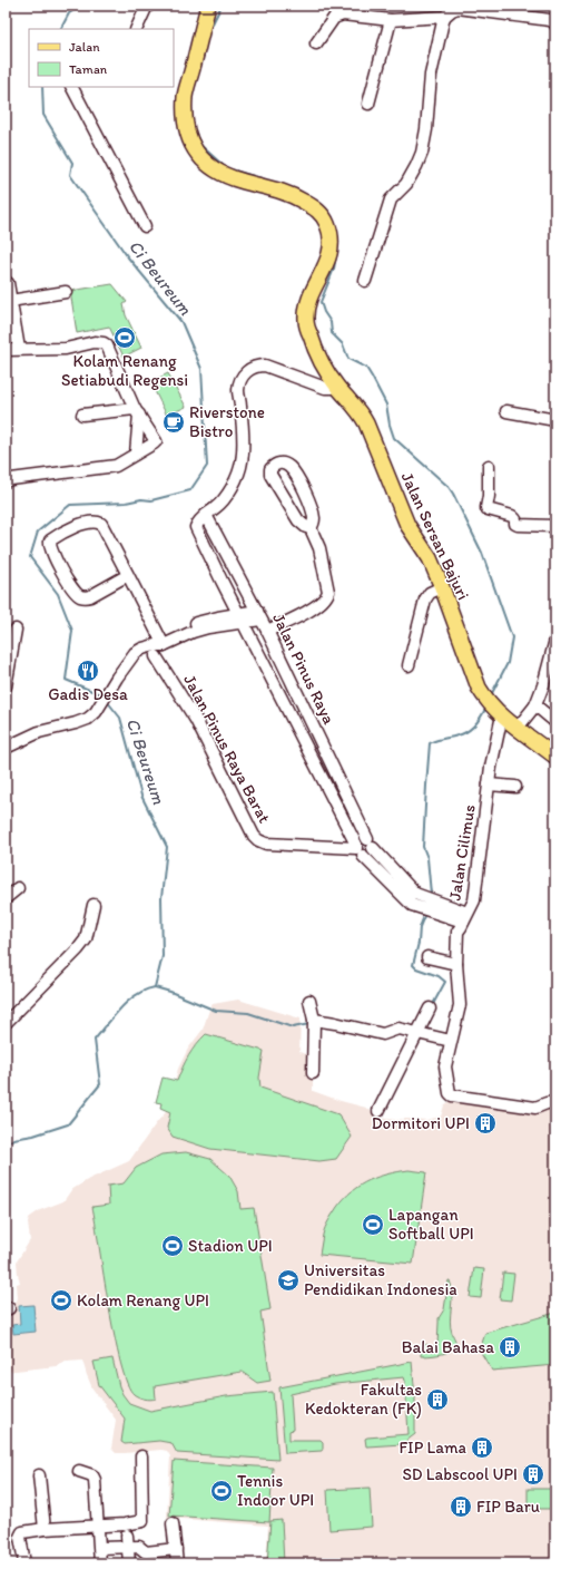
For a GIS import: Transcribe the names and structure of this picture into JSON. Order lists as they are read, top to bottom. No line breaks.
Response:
{"streets":{"main road":["Jalan Sersan Bajuri"],"street":["Jalan Pinus Raya","Jalan Pinus Raya Barat","Jalan Cilimus"]},"crossings":[["Jalan Sersan Bajuri","Jalan Cilimus"],["Jalan Pinus Raya","Jalan Pinus Raya Barat"]],"water":["Ci Beureum"],"places":{"sports":["Kolam Renang Setiabudi Regensi","Lapangan Softball UPI","Stadion UPI","Kolam Renang UPI","Tennis Indoor UPI"],"cafe":["Riverstone Bistro"],"restaurant":["Gadis Desa"],"building":["Dormitori UPI","Balai Bahasa","Fakultas Kedokteran (FK)","FIP Lama","SD Labscool UPI","FIP Baru"],"school or university":["Universitas Pendidikan Indonesia"]},"legend":["Jalan","Taman"]}
